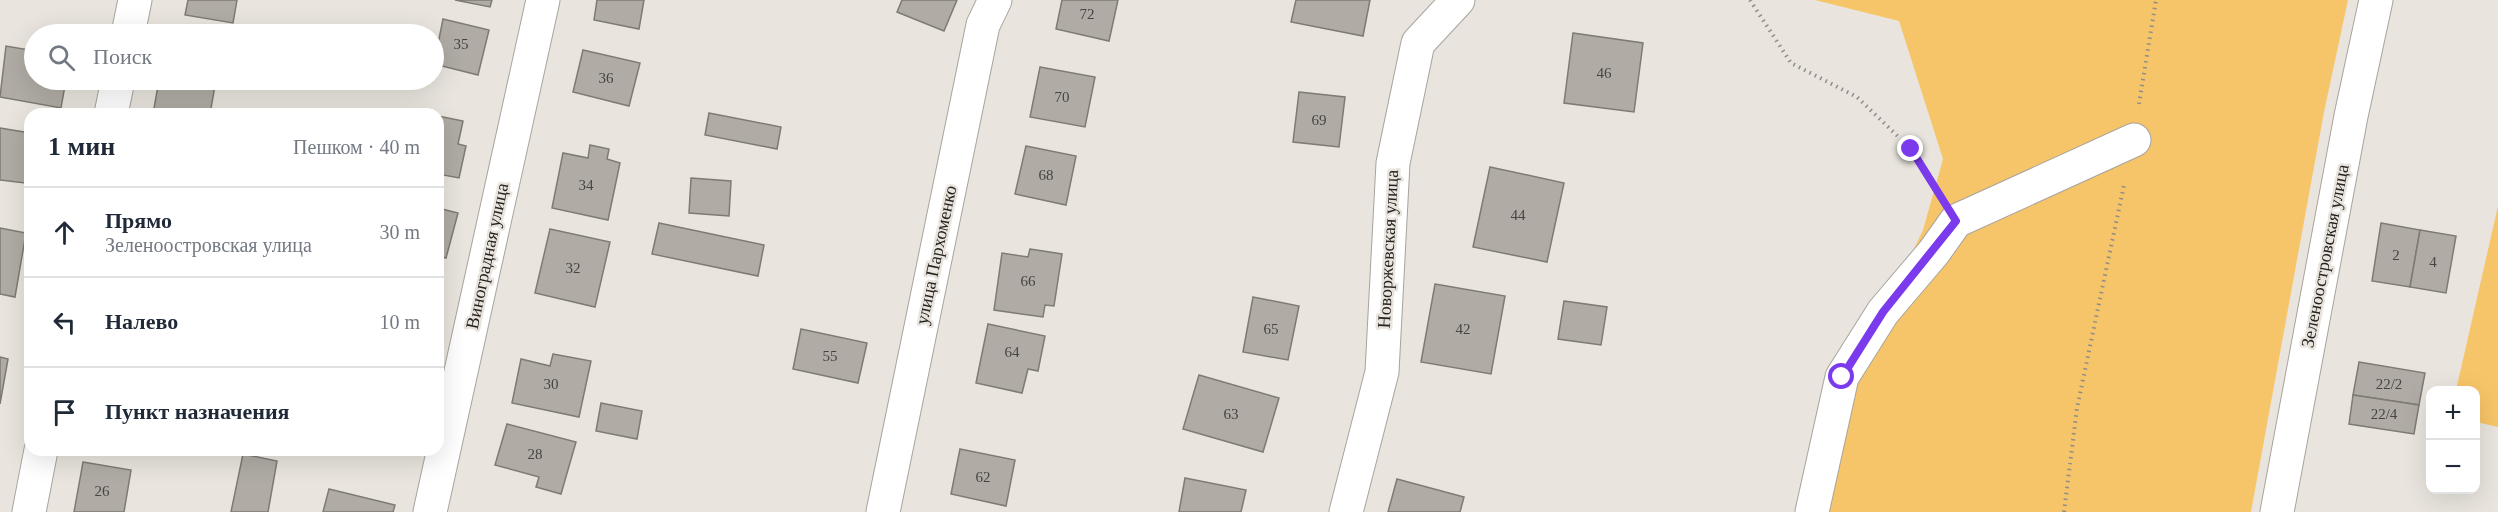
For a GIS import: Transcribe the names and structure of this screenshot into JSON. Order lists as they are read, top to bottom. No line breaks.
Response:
{"streets":{"street":["Новоржевская улица","улица Пархоменко","Виноградная улица","Зеленоостровская улица"]},"house_numbers":["72","35","46","36","70","69","68","34","44","2","4","32","66","65","42","64","55","30","22/2","63","22/4","28","62","26"],"page":{"search":"Поиск","heading":["1 мин","Пешком · 40 m"],"list":[["Прямо","Зеленоостровская улица","30 m"],["Налево","10 m"],"Пункт назначения"],"map_buttons":["+","−"]}}
